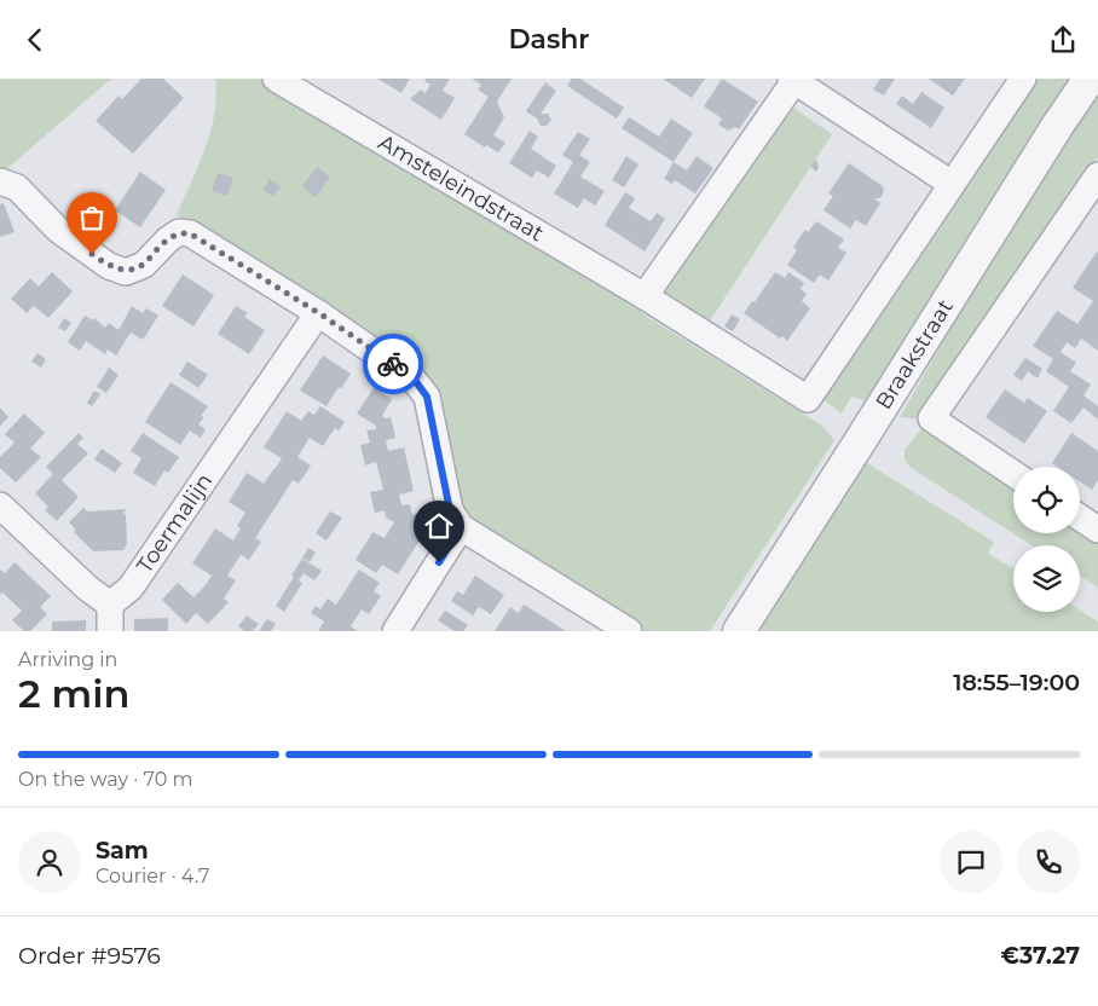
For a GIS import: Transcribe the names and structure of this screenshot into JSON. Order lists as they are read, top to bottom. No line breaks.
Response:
{"streets":{"street":["Amsteleindstraat","Braakstraat","Toermalijn"]},"page":{"header":"Dashr","heading":["2 min","Arriving in","18:55–19:00"],"panel":["Sam","Courier · 4.7","Order #9576","€37.27"],"bar":"On the way · 70 m"}}
